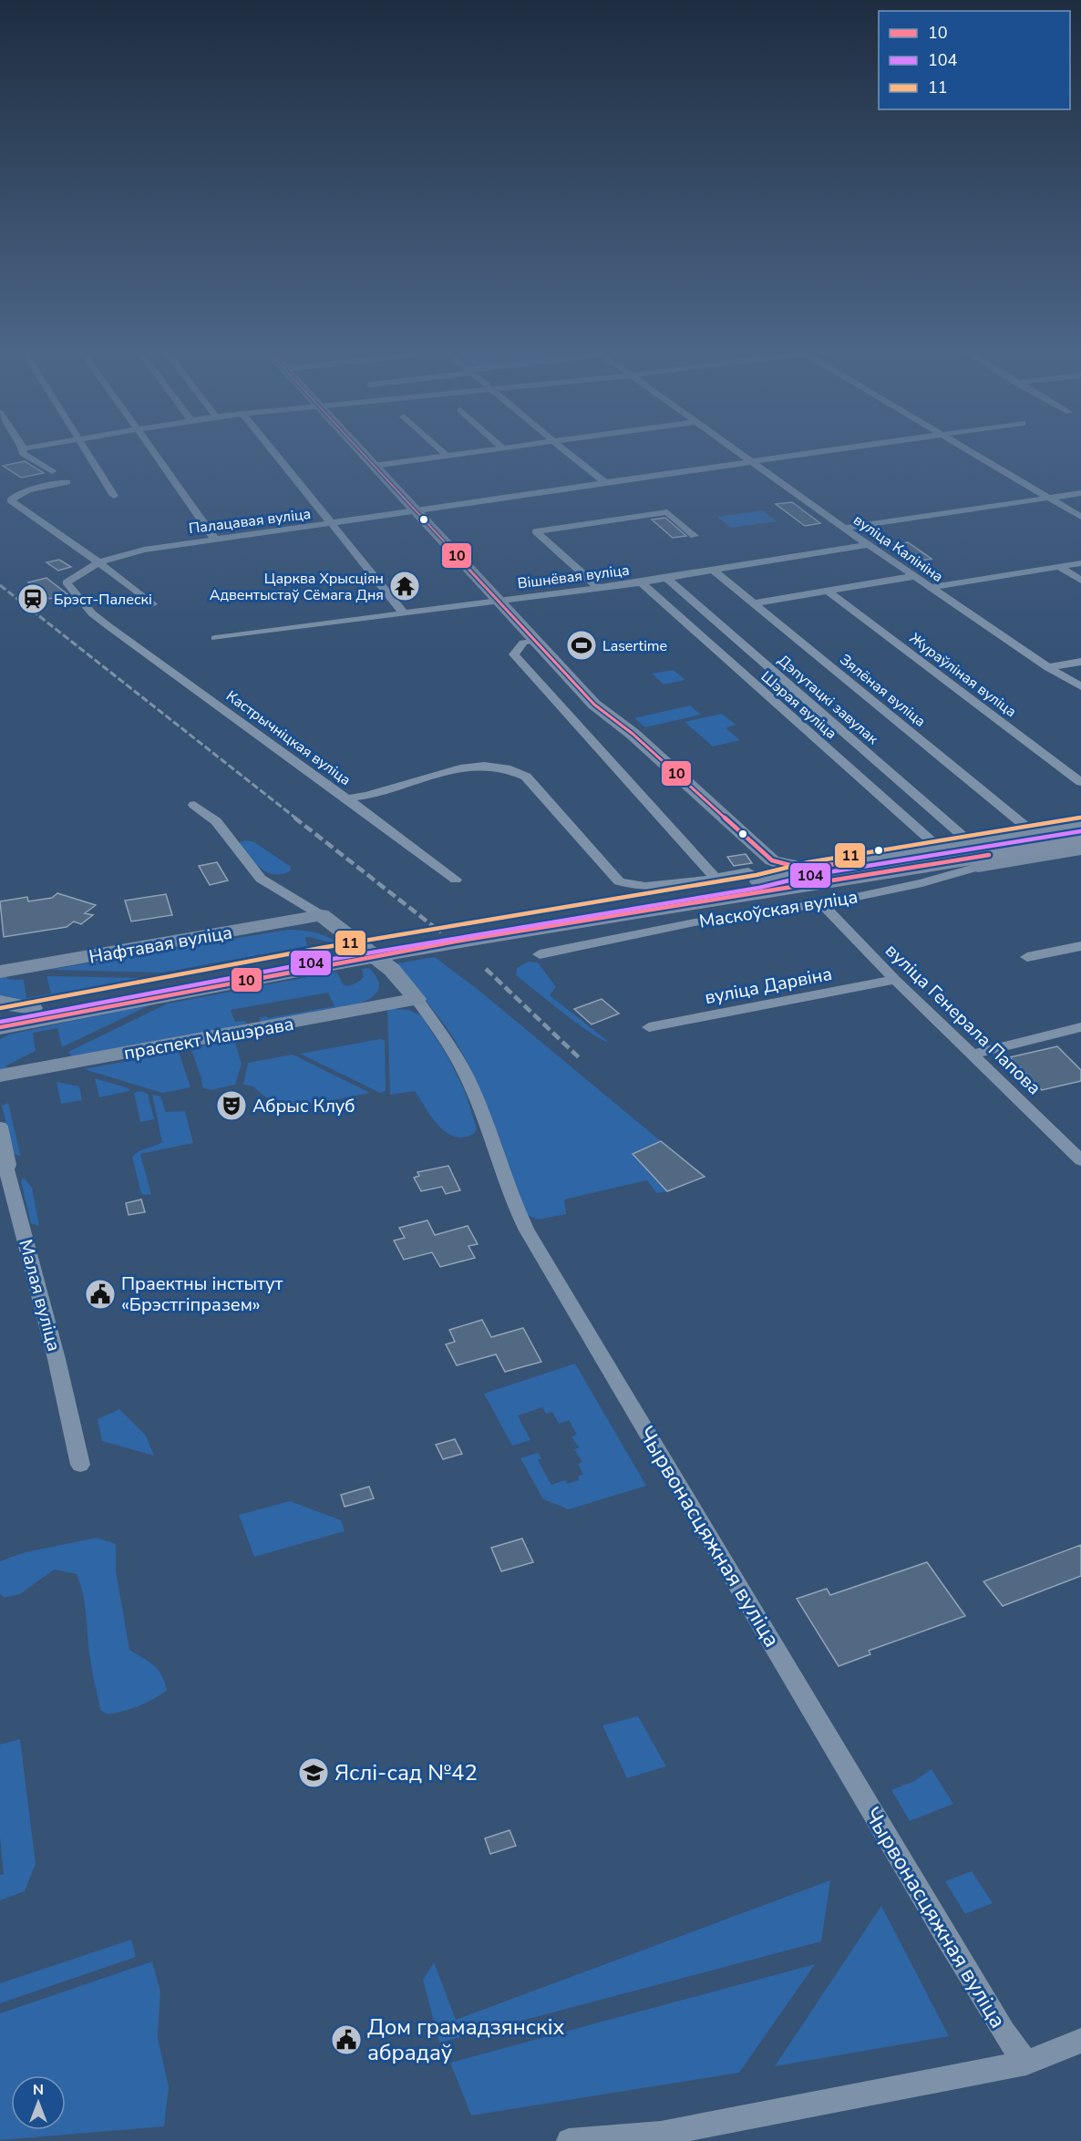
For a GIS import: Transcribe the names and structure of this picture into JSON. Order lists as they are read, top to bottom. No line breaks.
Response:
{"streets":{"main road":["Маскоўская вуліца"],"street":["Палацавая вуліца","вуліца Калініна","Вішнёвая вуліца","Жураўліная вуліца","Зялёная вуліца","Дэпутацкі завулак","Шэрая вуліца","Кастрычніцкая вуліца","Нафтавая вуліца","вуліца Дарвіна","вуліца Генерала Папова","праспект Машэрава","Малая вуліца","Чырвонасцяжная вуліца"]},"crossings":[["Палацавая вуліца","вуліца Калініна"],["Палацавая вуліца","Кастрычніцкая вуліца"],["вуліца Калініна","Вішнёвая вуліца"],["Вішнёвая вуліца","Зялёная вуліца"],["Вішнёвая вуліца","Дэпутацкі завулак"],["Вішнёвая вуліца","Шэрая вуліца"],["Зялёная вуліца","Маскоўская вуліца"],["Дэпутацкі завулак","Маскоўская вуліца"],["Шэрая вуліца","Маскоўская вуліца"],["Кастрычніцкая вуліца","Маскоўская вуліца"],["Маскоўская вуліца","вуліца Генерала Папова"],["вуліца Дарвіна","вуліца Генерала Папова"],["праспект Машэрава","Чырвонасцяжная вуліца"]],"places":{"temple":["Царква Хрысціян Адвентыстаў Сёмага Дня"],"station":["Брэст-Палескі"],"sports":["Lasertime"],"theatre":["Абрыс Клуб"],"public building":["Праектны інстытут «Брэстгіпразем»","Дом грамадзянскіх абрадаў"],"school or university":["Яслі-сад №42"]},"lines":["transit line 10","transit line 11","transit line 104"],"legend":["10","104","11"],"north":"top"}
